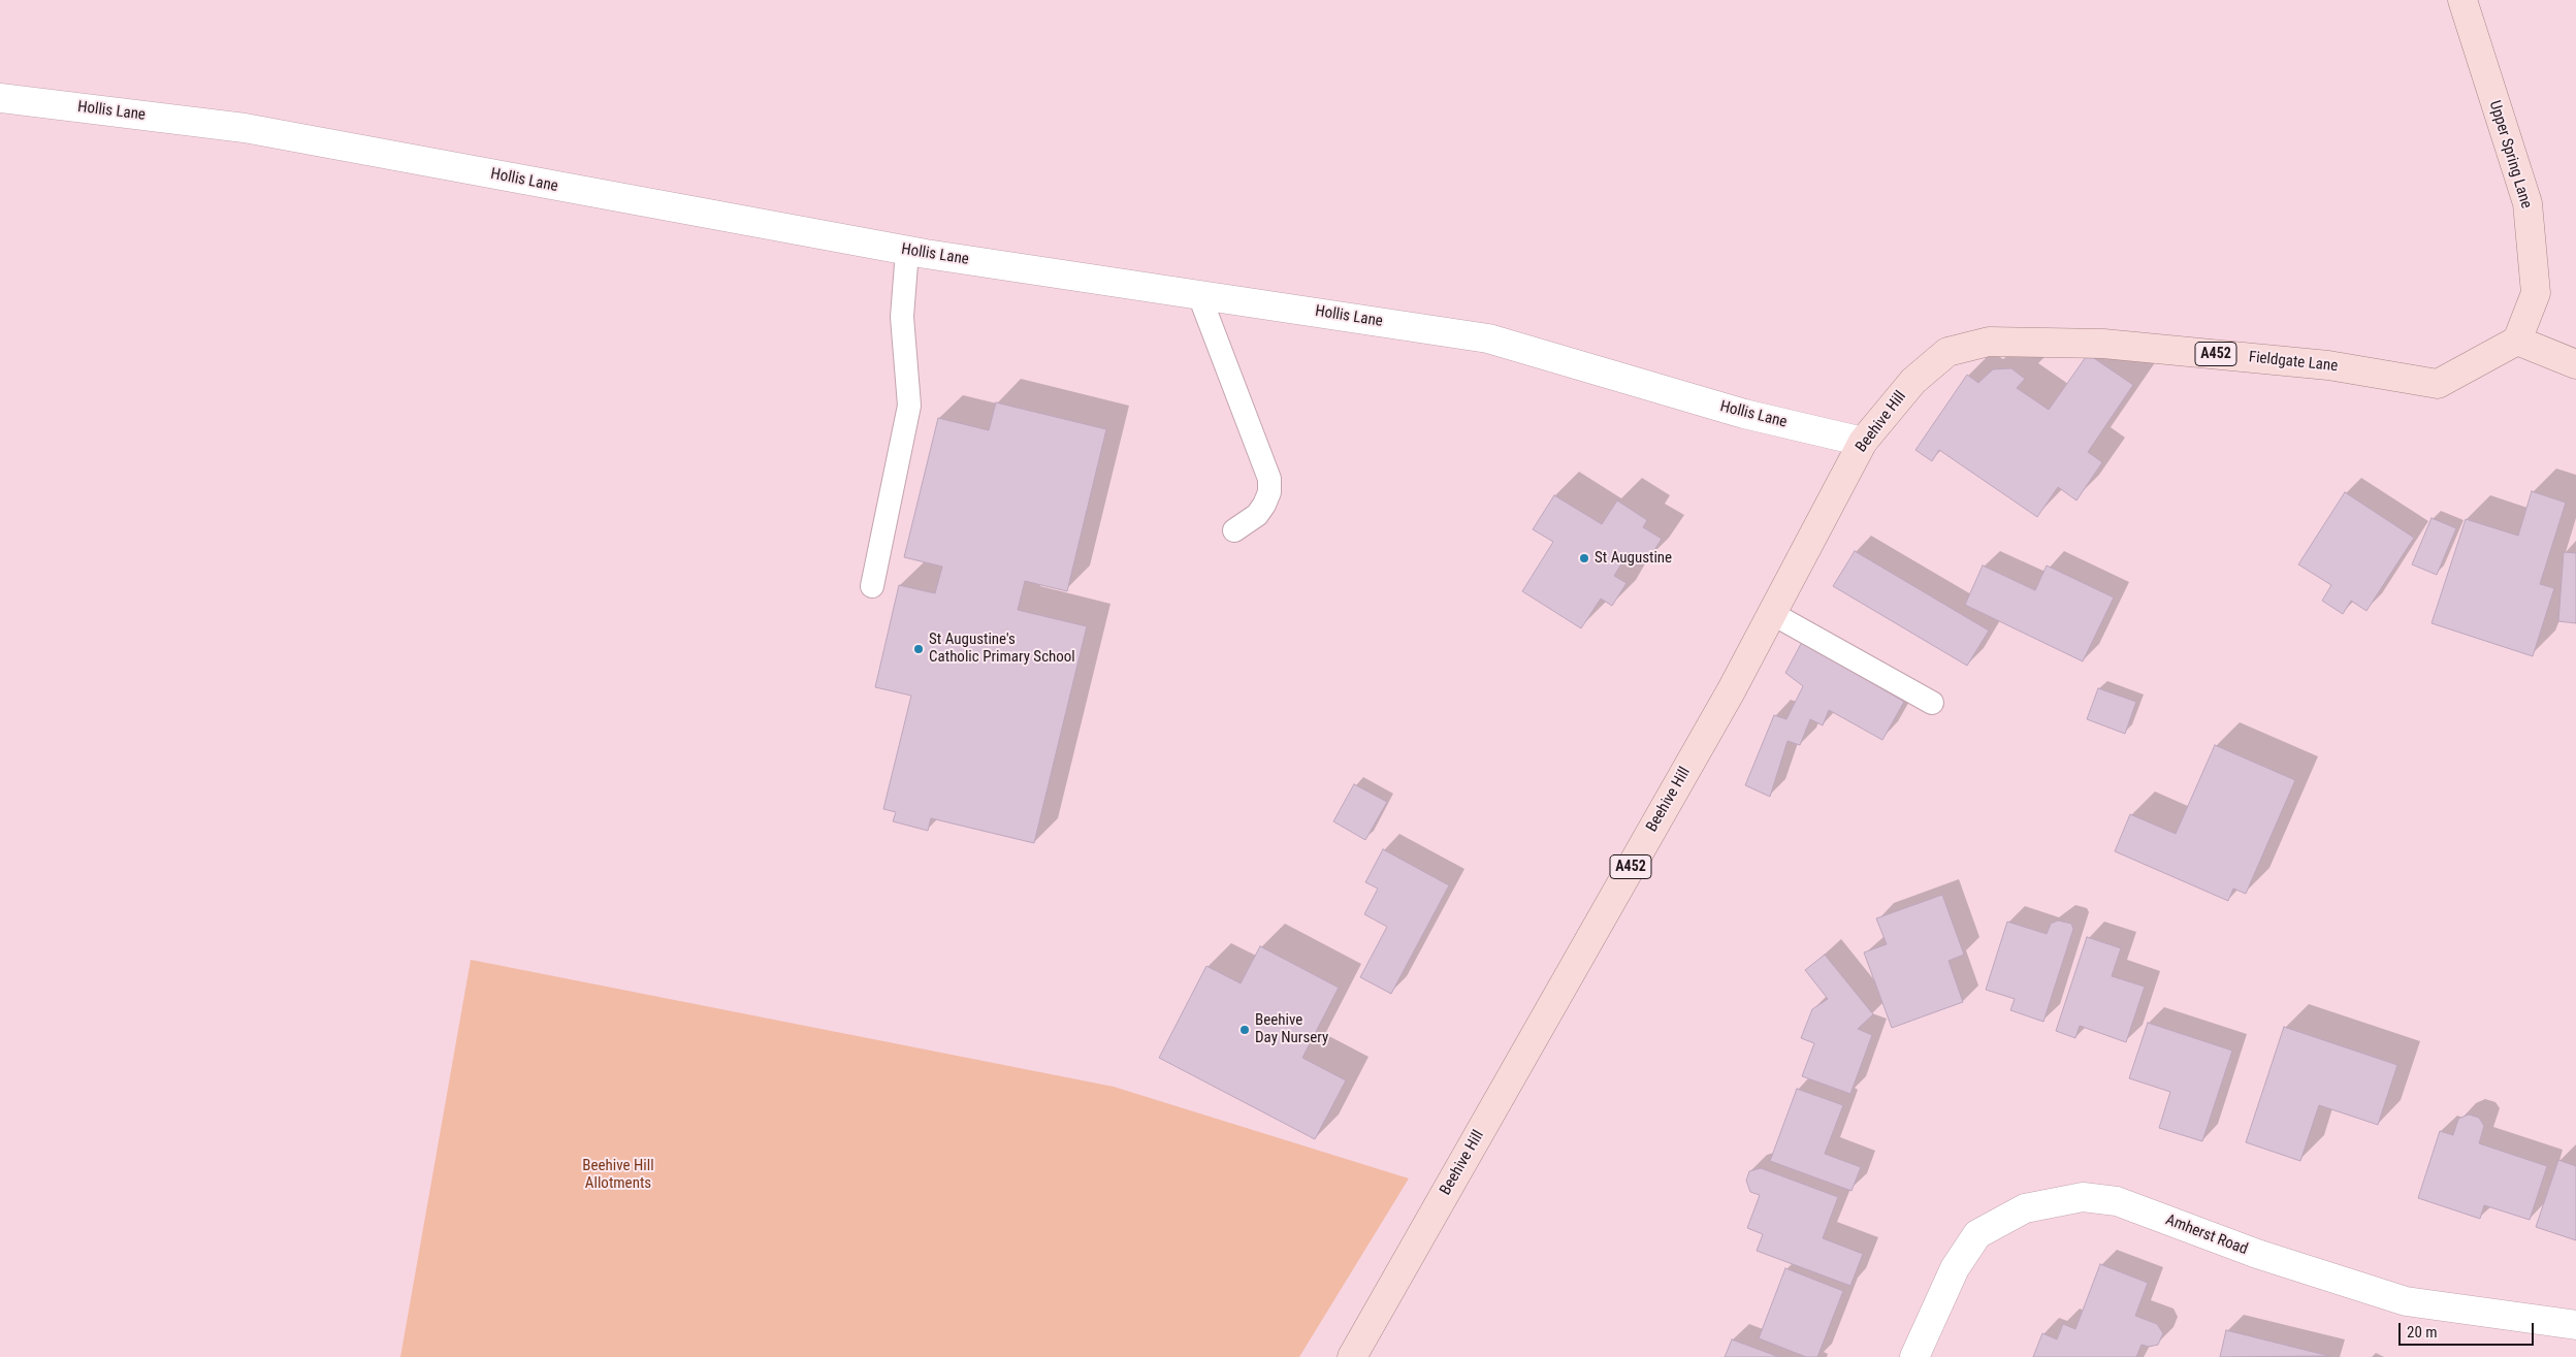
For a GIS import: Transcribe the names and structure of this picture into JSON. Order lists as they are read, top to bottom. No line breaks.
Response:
{"streets":{"main road":["Upper Spring Lane","A452","Fieldgate Lane","Beehive Hill"],"street":["Hollis Lane","Amherst Road"]},"crossings":[["Hollis Lane","Beehive Hill"],["Upper Spring Lane","Fieldgate Lane"],["Fieldgate Lane","Beehive Hill"]],"parks":["Beehive Hill Allotments"],"places":["St Augustine","St Augustine's Catholic Primary School","Beehive Day Nursery"],"scale_bar":"20 m"}
